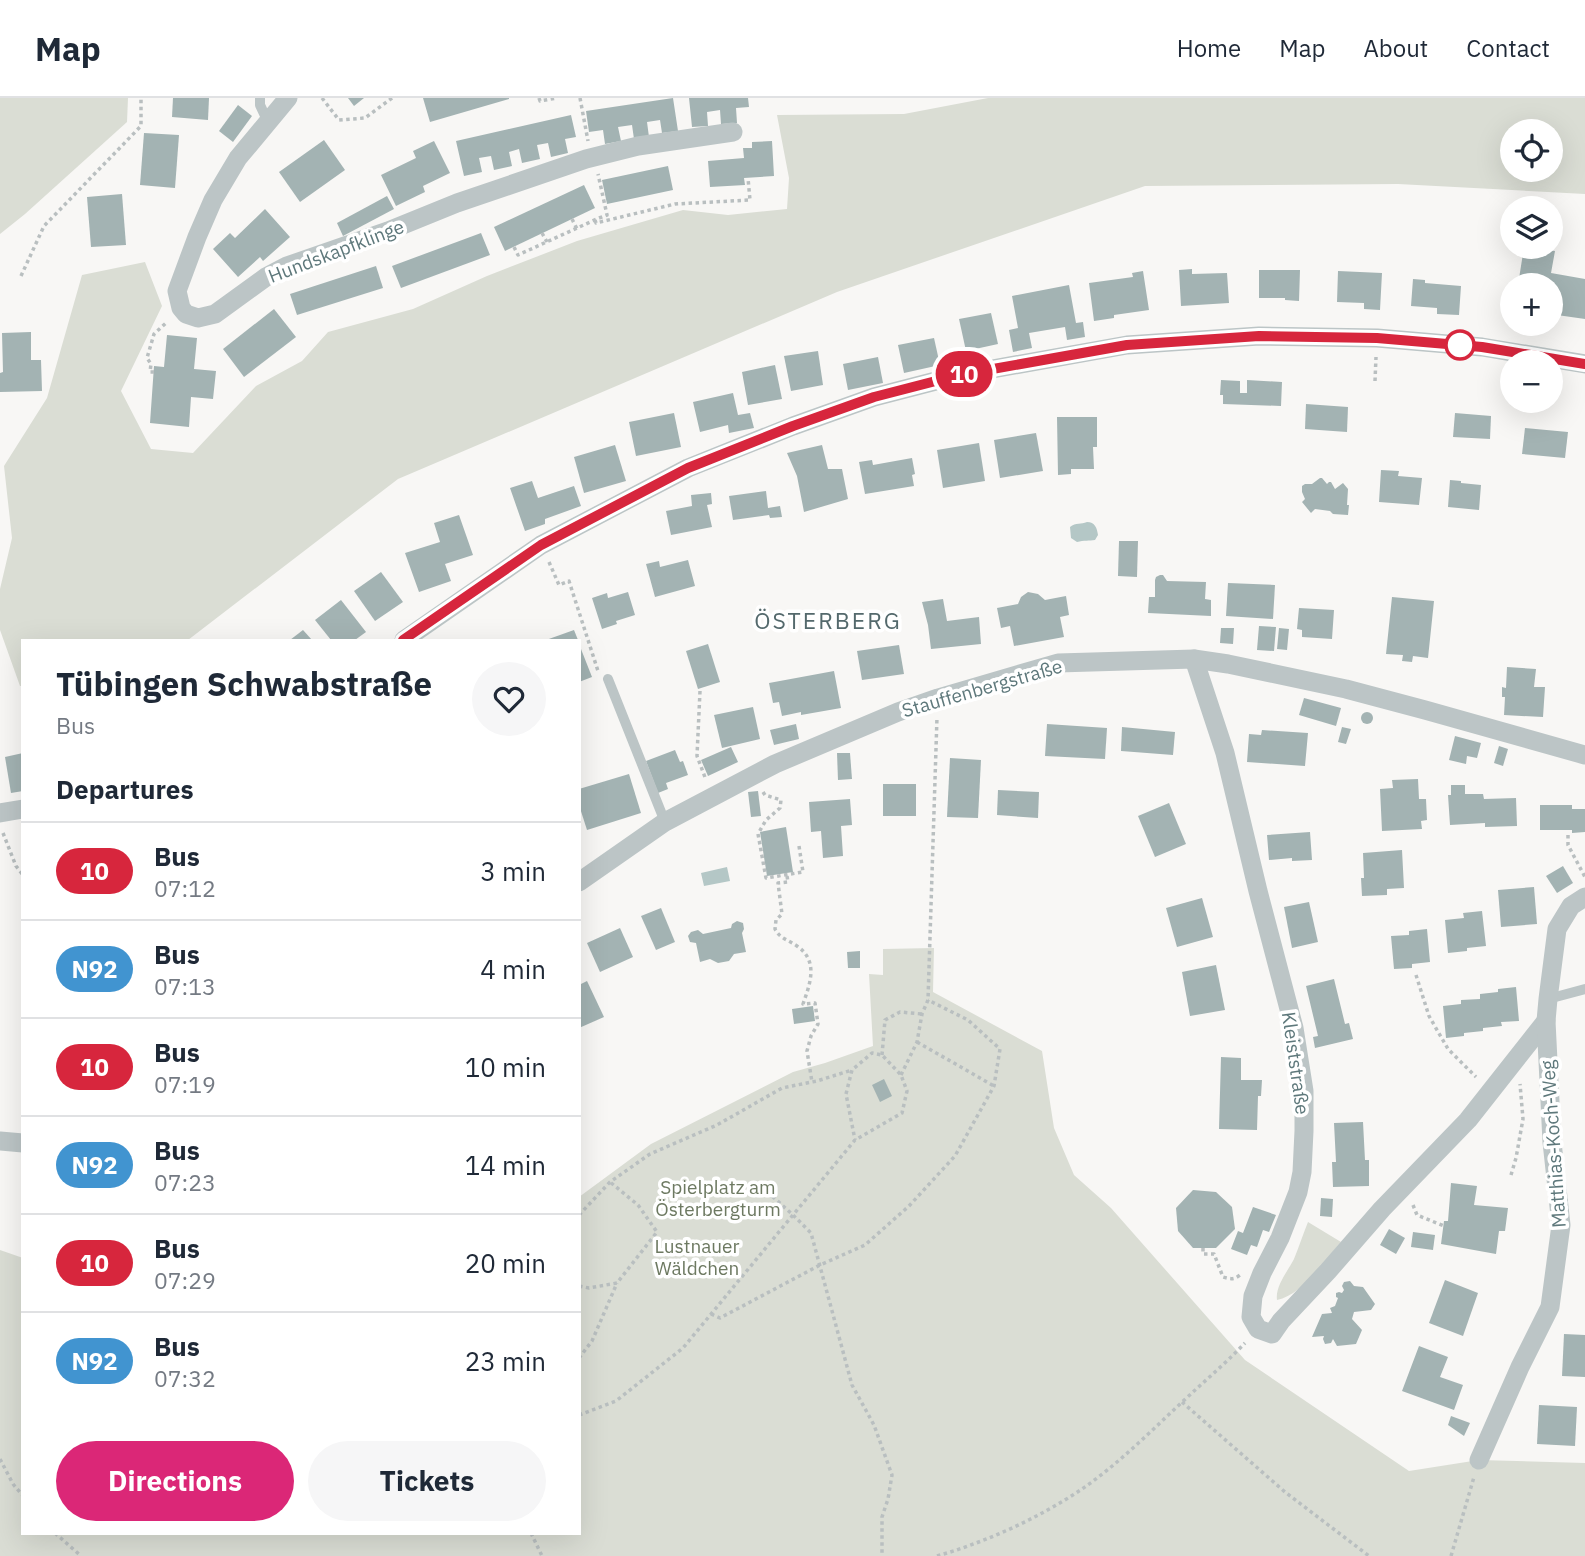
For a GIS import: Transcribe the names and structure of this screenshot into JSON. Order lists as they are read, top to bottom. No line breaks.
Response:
{"streets":{"street":["Hundskapfklinge","Stauffenbergstraße","Kleiststraße","Matthias-Koch-Weg"]},"crossings":[["Stauffenbergstraße","Kleiststraße"],["Kleiststraße","Matthias-Koch-Weg"]],"districts":["ÖSTERBERG"],"parks":["Spielplatz am Österbergturm","Lustnauer Wäldchen"],"lines":["bus line 10"],"page":{"header":"Map","nav":["Home","Map","About","Contact"],"on_map":"10","map_buttons":["+","−"],"heading":[["Tübingen Schwabstraße","Bus"],"Departures"],"list":[{"mark":"10","name":"Bus","note":"07:12","value":"3 min"},{"mark":"N92","name":"Bus","note":"07:13","value":"4 min"},{"mark":"10","name":"Bus","note":"07:19","value":"10 min"},{"mark":"N92","name":"Bus","note":"07:23","value":"14 min"},{"mark":"10","name":"Bus","note":"07:29","value":"20 min"},{"mark":"N92","name":"Bus","note":"07:32","value":"23 min"}],"buttons":["Directions","Tickets"]}}
